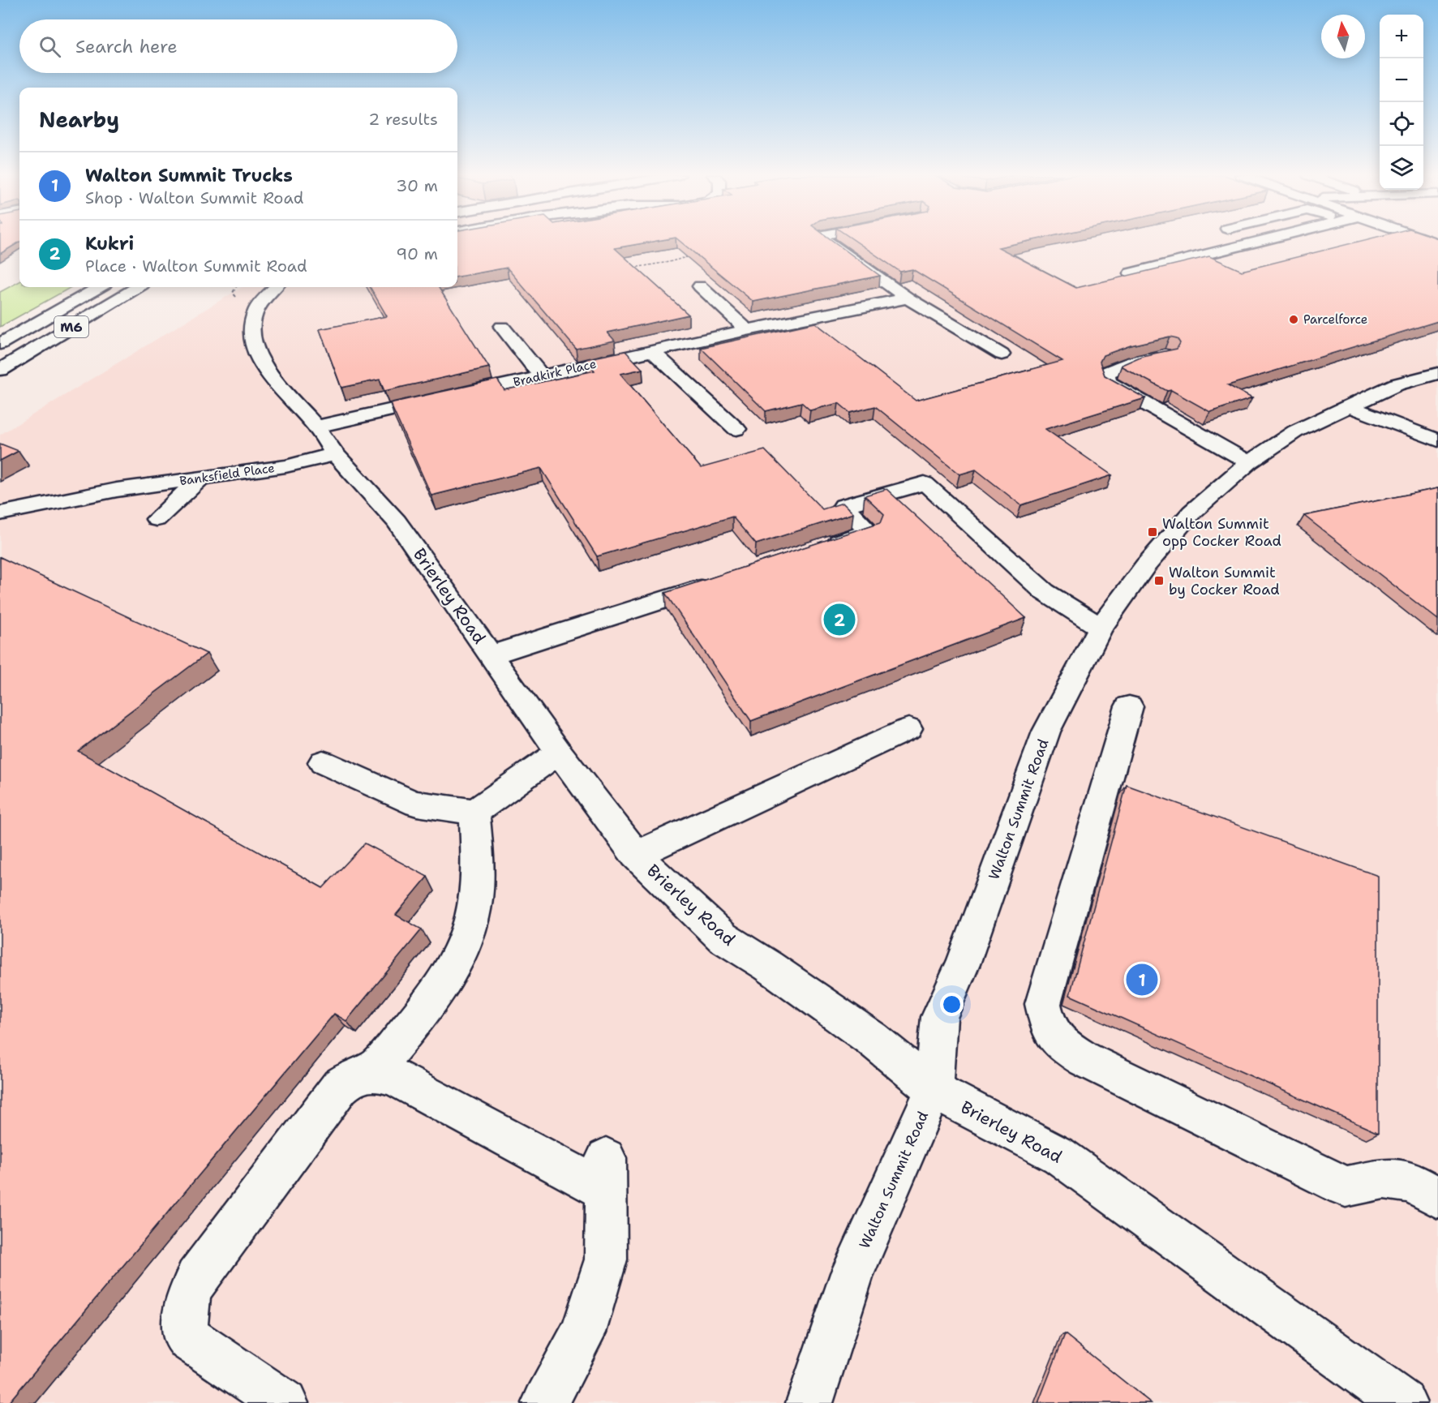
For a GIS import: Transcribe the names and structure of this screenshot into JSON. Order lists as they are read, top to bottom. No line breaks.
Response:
{"streets":{"main road":["M6","Bradkirk Place","Banksfield Place","Brierley Road","Walton Summit Road"]},"crossings":[["Bradkirk Place","Brierley Road"],["Banksfield Place","Brierley Road"],["Brierley Road","Walton Summit Road"]],"places":{"other":["Parcelforce"],"transit":["Walton Summit opp Cocker Road","Walton Summit by Cocker Road"]},"north":"top","page":{"map_buttons":["+","−"],"search":"Search here","heading":["Nearby","2 results"],"list":[{"mark":"1","name":"Walton Summit Trucks","note":"Shop · Walton Summit Road","value":"30 m"},{"mark":"2","name":"Kukri","note":"Place · Walton Summit Road","value":"90 m"}],"pins":["2","1"]}}
